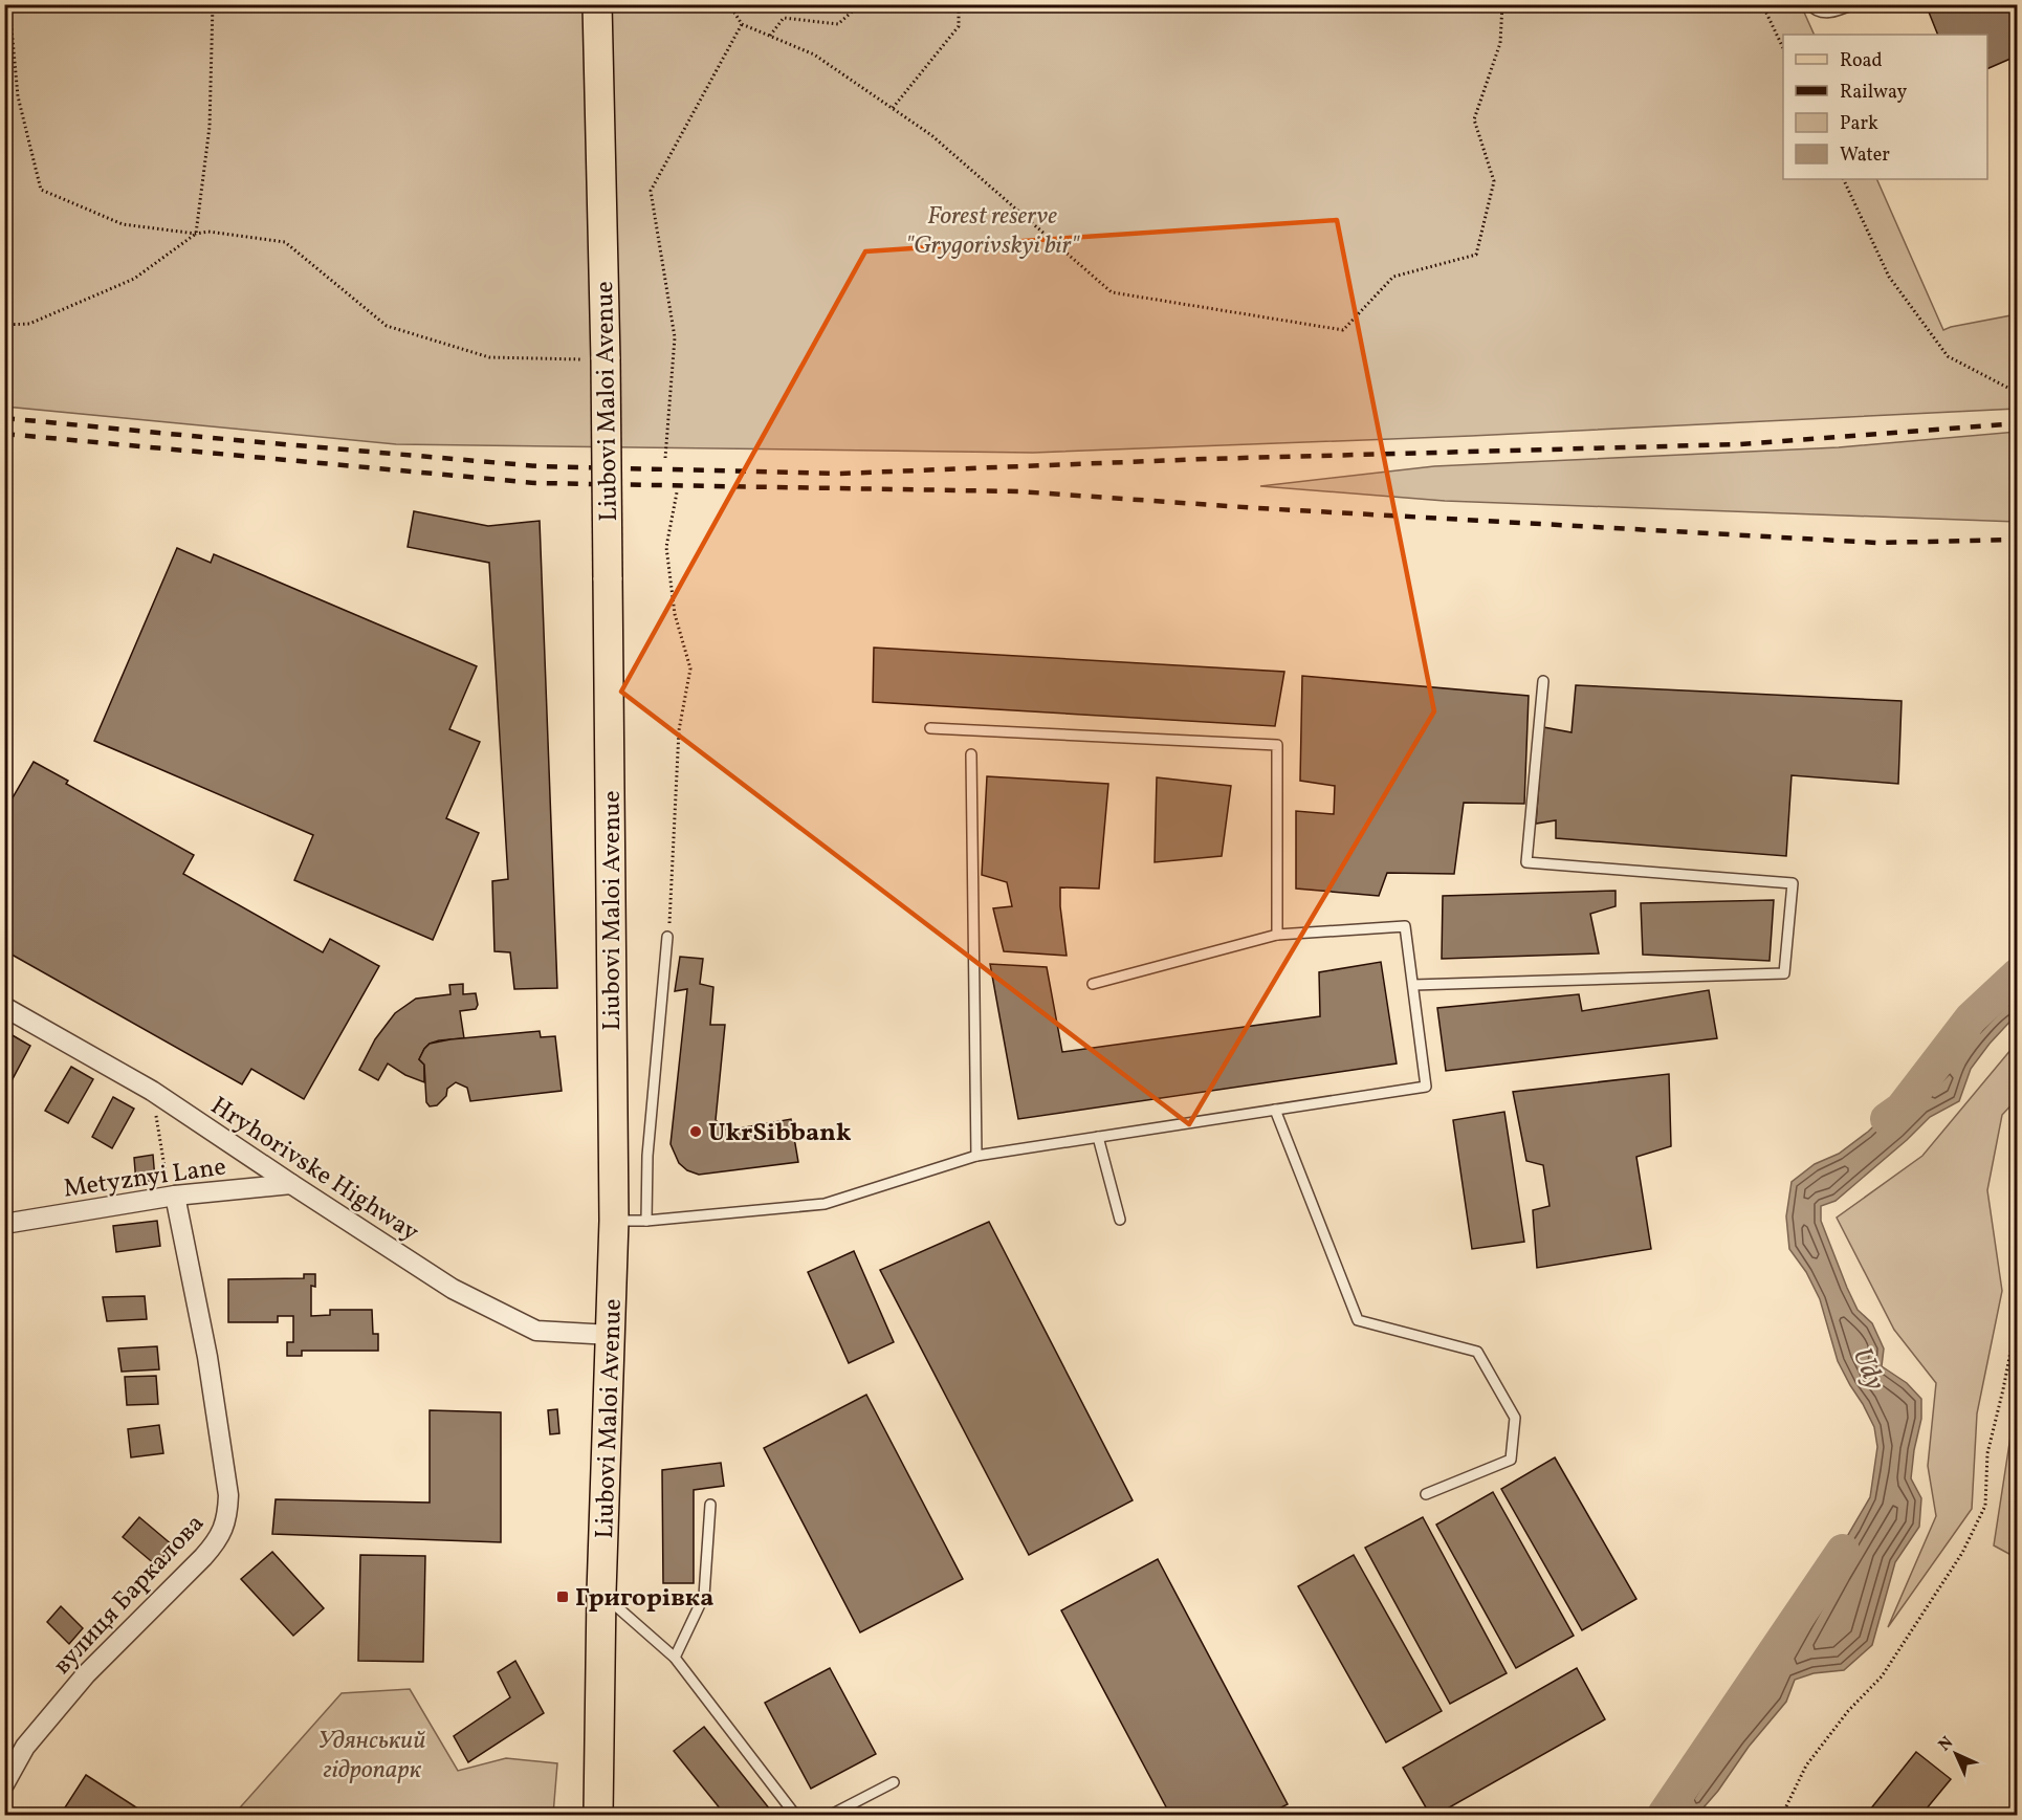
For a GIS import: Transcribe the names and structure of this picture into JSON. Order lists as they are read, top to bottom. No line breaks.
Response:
{"streets":{"main road":["Liubovi Maloi Avenue"],"street":["Hryhorivske Highway","Metyznyi Lane","вулиця Баркалова"]},"crossings":[["Liubovi Maloi Avenue","Hryhorivske Highway"],["Hryhorivske Highway","Metyznyi Lane"],["Metyznyi Lane","вулиця Баркалова"]],"water":["Udy"],"parks":["Forest reserve \"Grygorivskyi bir\"","Удянський гідропарк"],"places":{"other":["UkrSibbank"],"transit":["Григорівка"]},"legend":["Road","Railway","Park","Water"],"north":"top left"}
